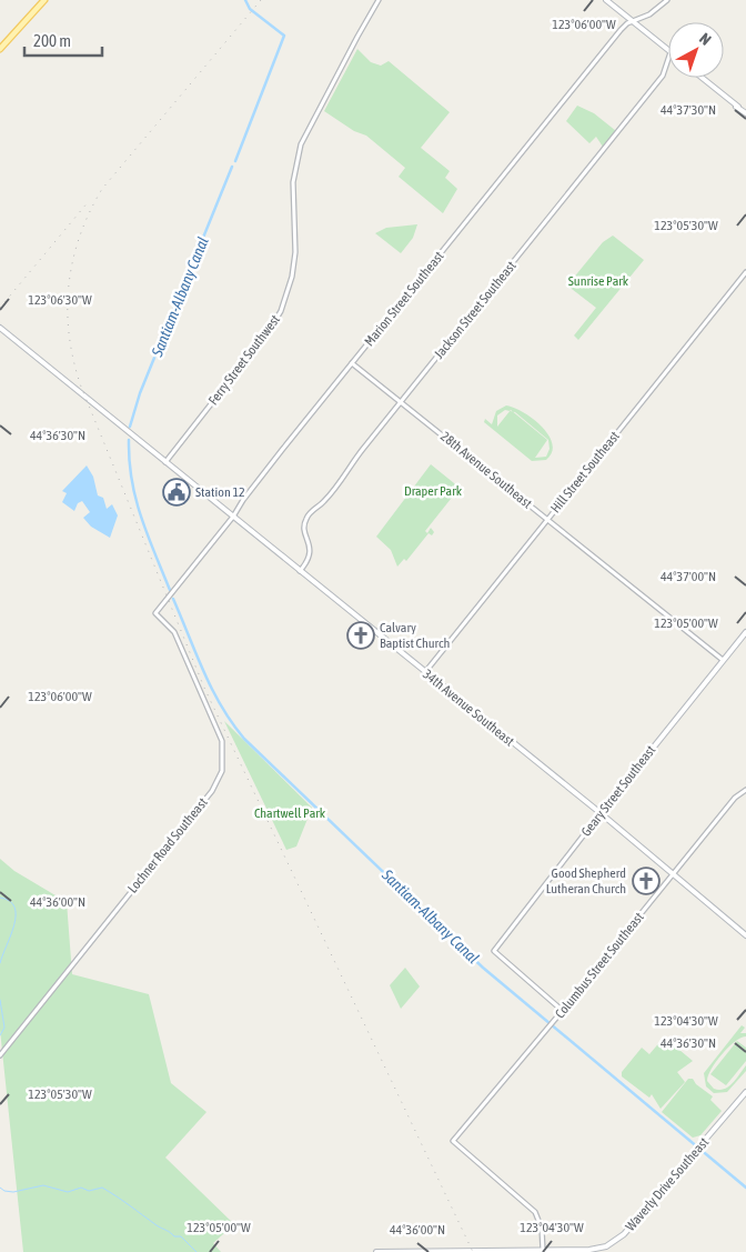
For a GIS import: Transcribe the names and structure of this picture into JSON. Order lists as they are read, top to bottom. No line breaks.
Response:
{"streets":{"main road":["34th Avenue Southeast","Geary Street Southeast","Waverly Drive Southeast"],"street":["Marion Street Southeast","Jackson Street Southeast","Ferry Street Southwest","28th Avenue Southeast","Hill Street Southeast","Lochner Road Southeast","Columbus Street Southeast"]},"crossings":[["Marion Street Southeast","28th Avenue Southeast"],["Marion Street Southeast","34th Avenue Southeast"],["Marion Street Southeast","Lochner Road Southeast"],["Jackson Street Southeast","28th Avenue Southeast"],["Jackson Street Southeast","34th Avenue Southeast"],["Ferry Street Southwest","34th Avenue Southeast"],["28th Avenue Southeast","Hill Street Southeast"],["28th Avenue Southeast","Geary Street Southeast"],["Hill Street Southeast","34th Avenue Southeast"],["34th Avenue Southeast","Geary Street Southeast"],["34th Avenue Southeast","Columbus Street Southeast"],["Geary Street Southeast","Columbus Street Southeast"],["Columbus Street Southeast","Waverly Drive Southeast"]],"water":["Santiam-Albany Canal"],"parks":["Sunrise Park","Draper Park","Chartwell Park"],"places":{"public building":["Station 12"],"church":["Calvary Baptist Church","Good Shepherd Lutheran Church"]},"scale_bar":"200 m","north":"top right","coordinates":["123°06'00\"W","44°37'30\"N","123°05'30\"W","123°06'30\"W","44°36'30\"N","44°37'00\"N","123°05'00\"W","44°36'00\"N","123°04'30\"W"]}
